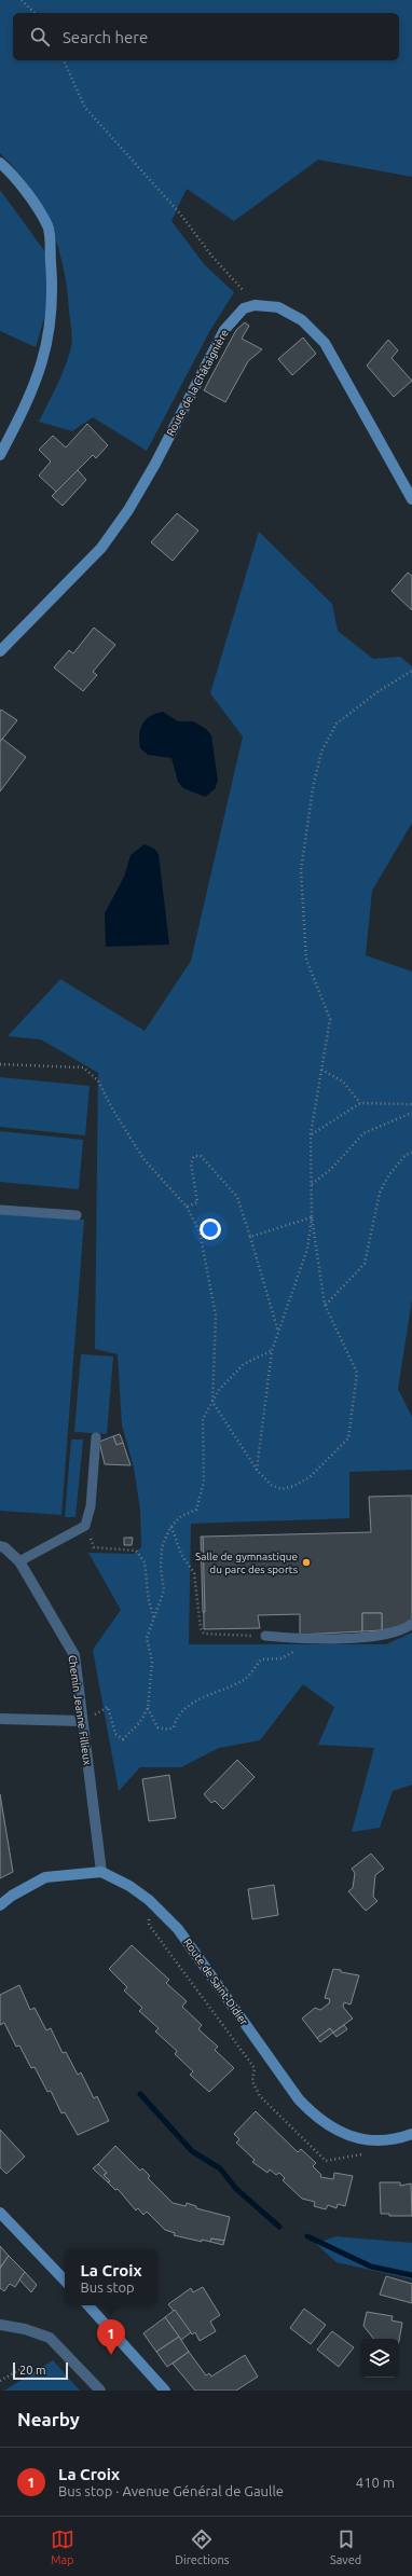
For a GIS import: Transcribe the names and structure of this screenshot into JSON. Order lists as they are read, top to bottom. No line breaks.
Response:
{"streets":{"street":["Route de la Châtaignière","Chemin Jeanne Fillieux","Route de Saint-Didier"]},"crossings":[["Chemin Jeanne Fillieux","Route de Saint-Didier"]],"places":["Salle de gymnastique du parc des sports"],"scale_bar":"20 m","page":{"search":"Search here","popup":["La Croix","Bus stop"],"pins":"1","scale":"20 m","heading":"Nearby","list":[{"mark":"1","name":"La Croix","note":"Bus stop · Avenue Général de Gaulle","value":"410 m"}],"nav":["Map","Directions","Saved"]}}
